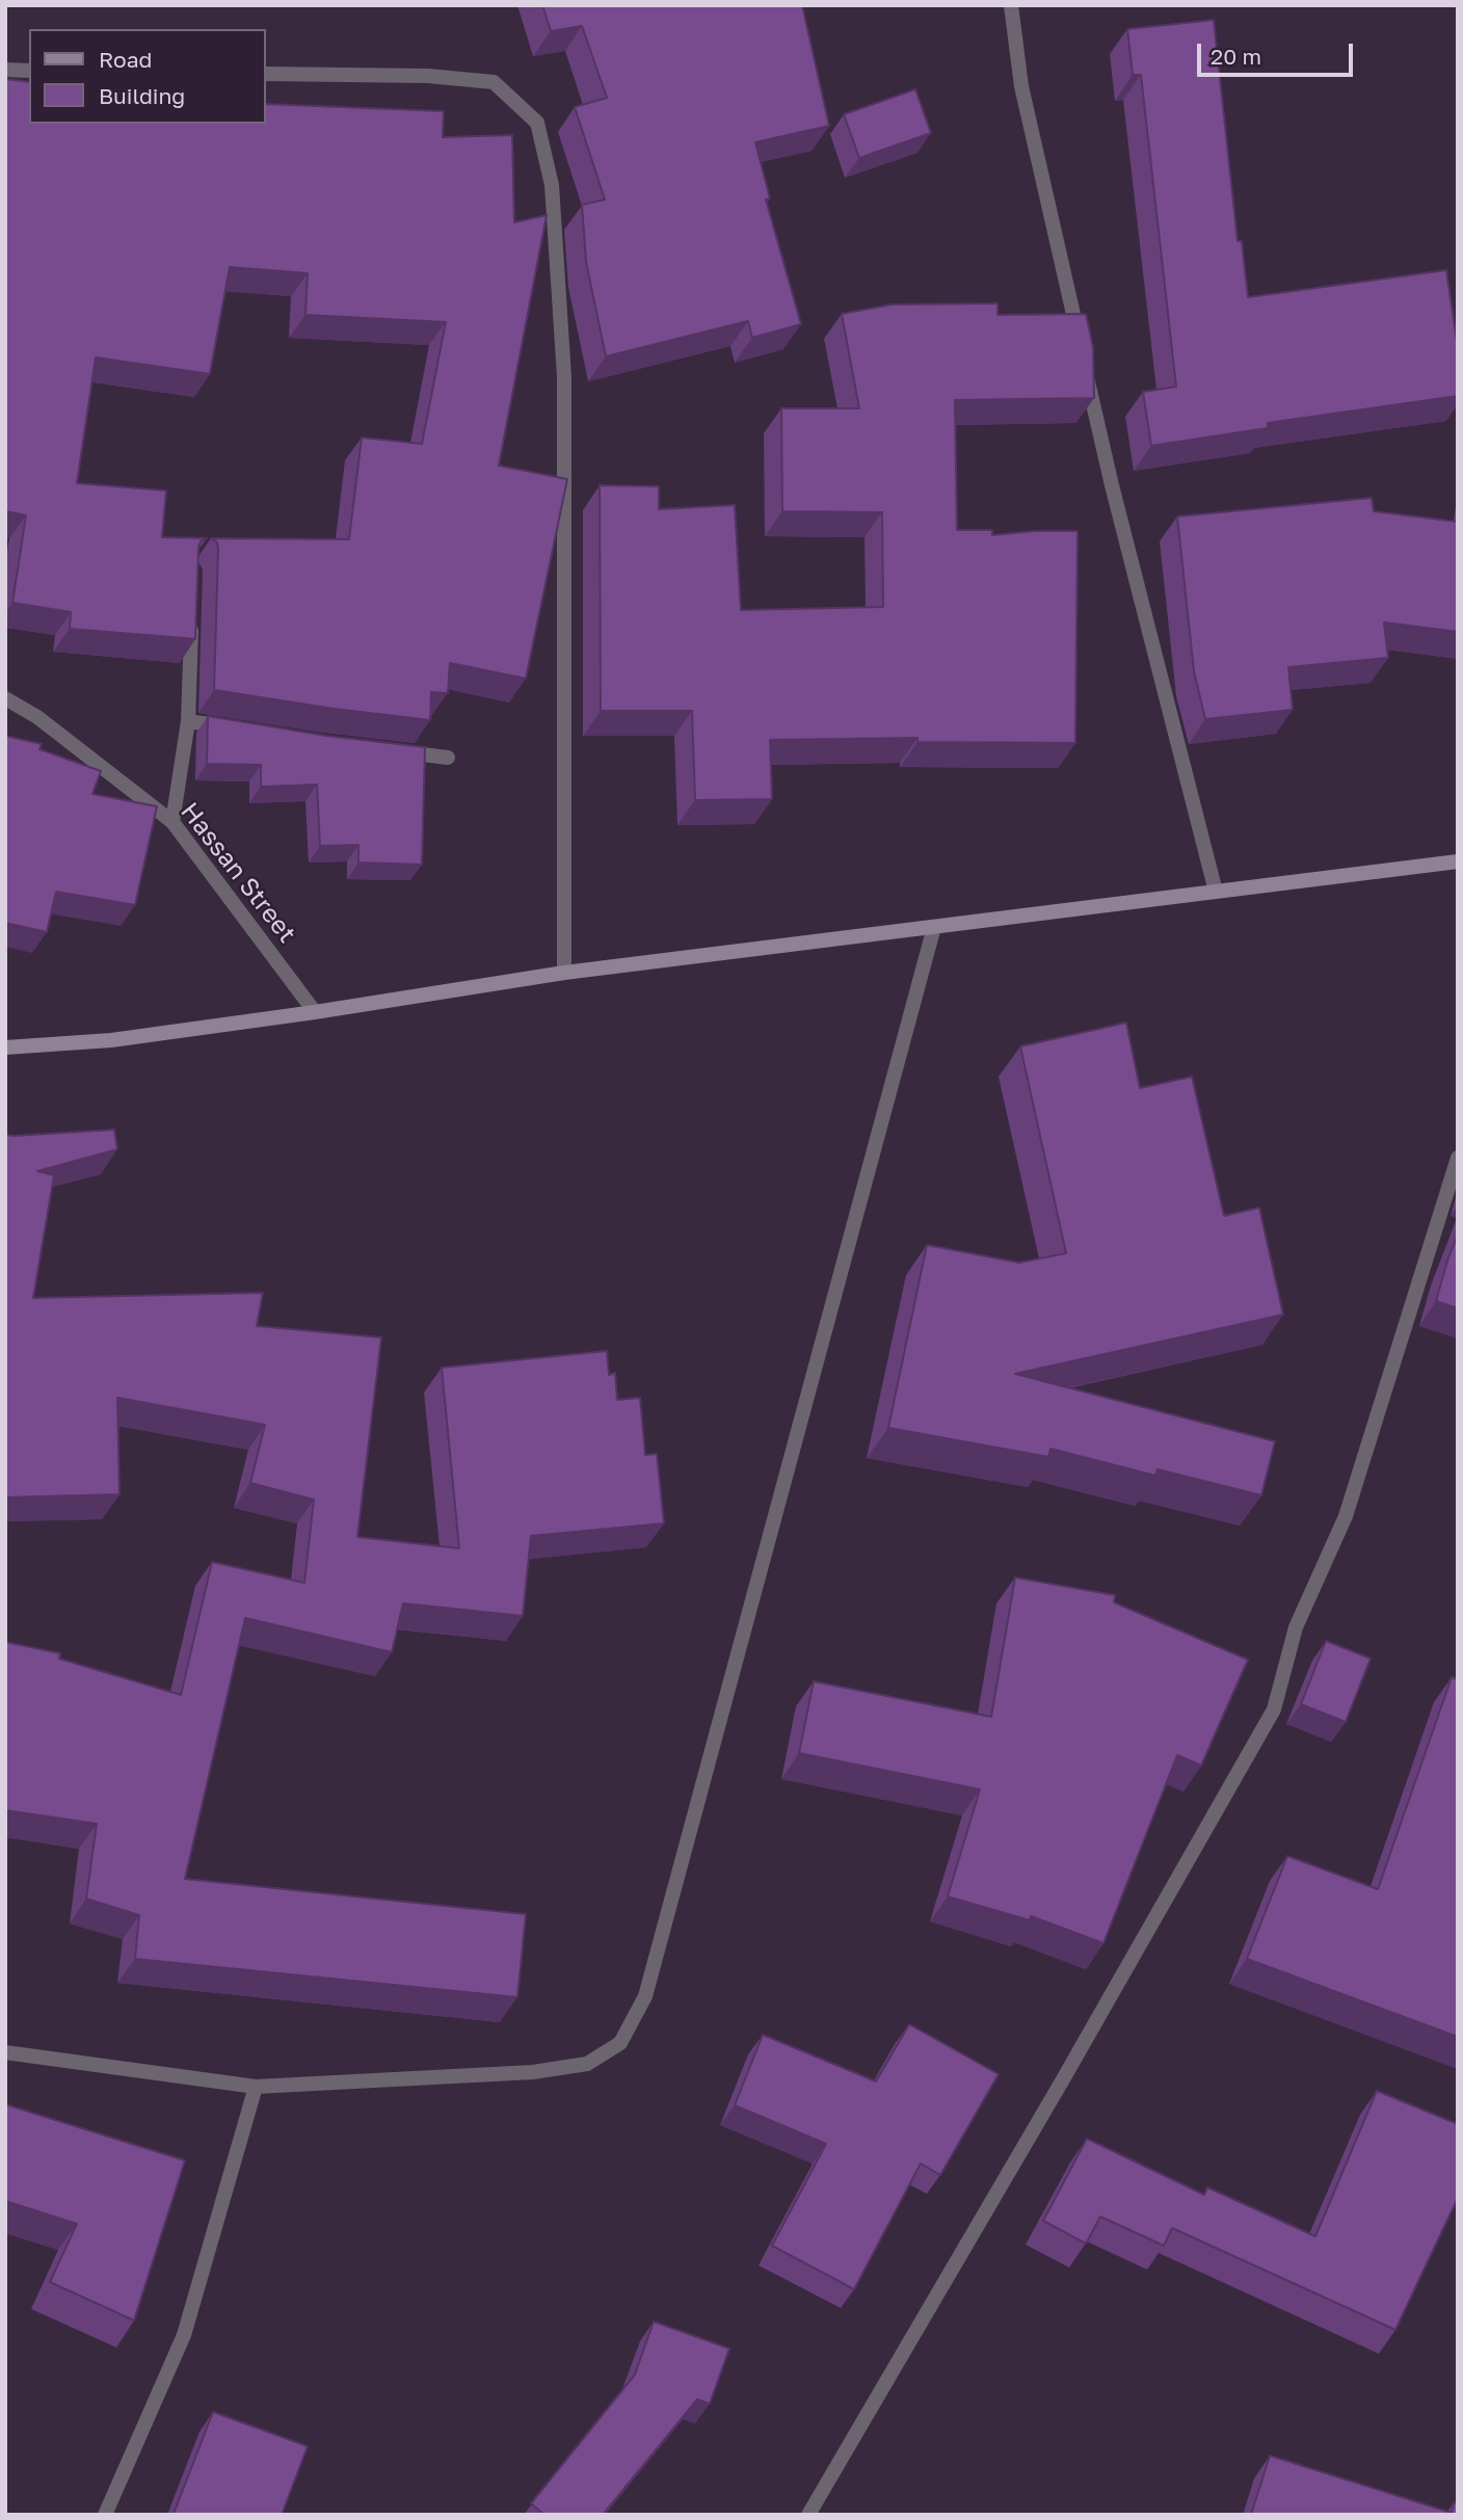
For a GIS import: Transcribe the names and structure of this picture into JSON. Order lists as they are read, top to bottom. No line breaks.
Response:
{"streets":{"street":["Hassan Street"]},"legend":["Road","Building"],"scale_bar":"20 m"}
